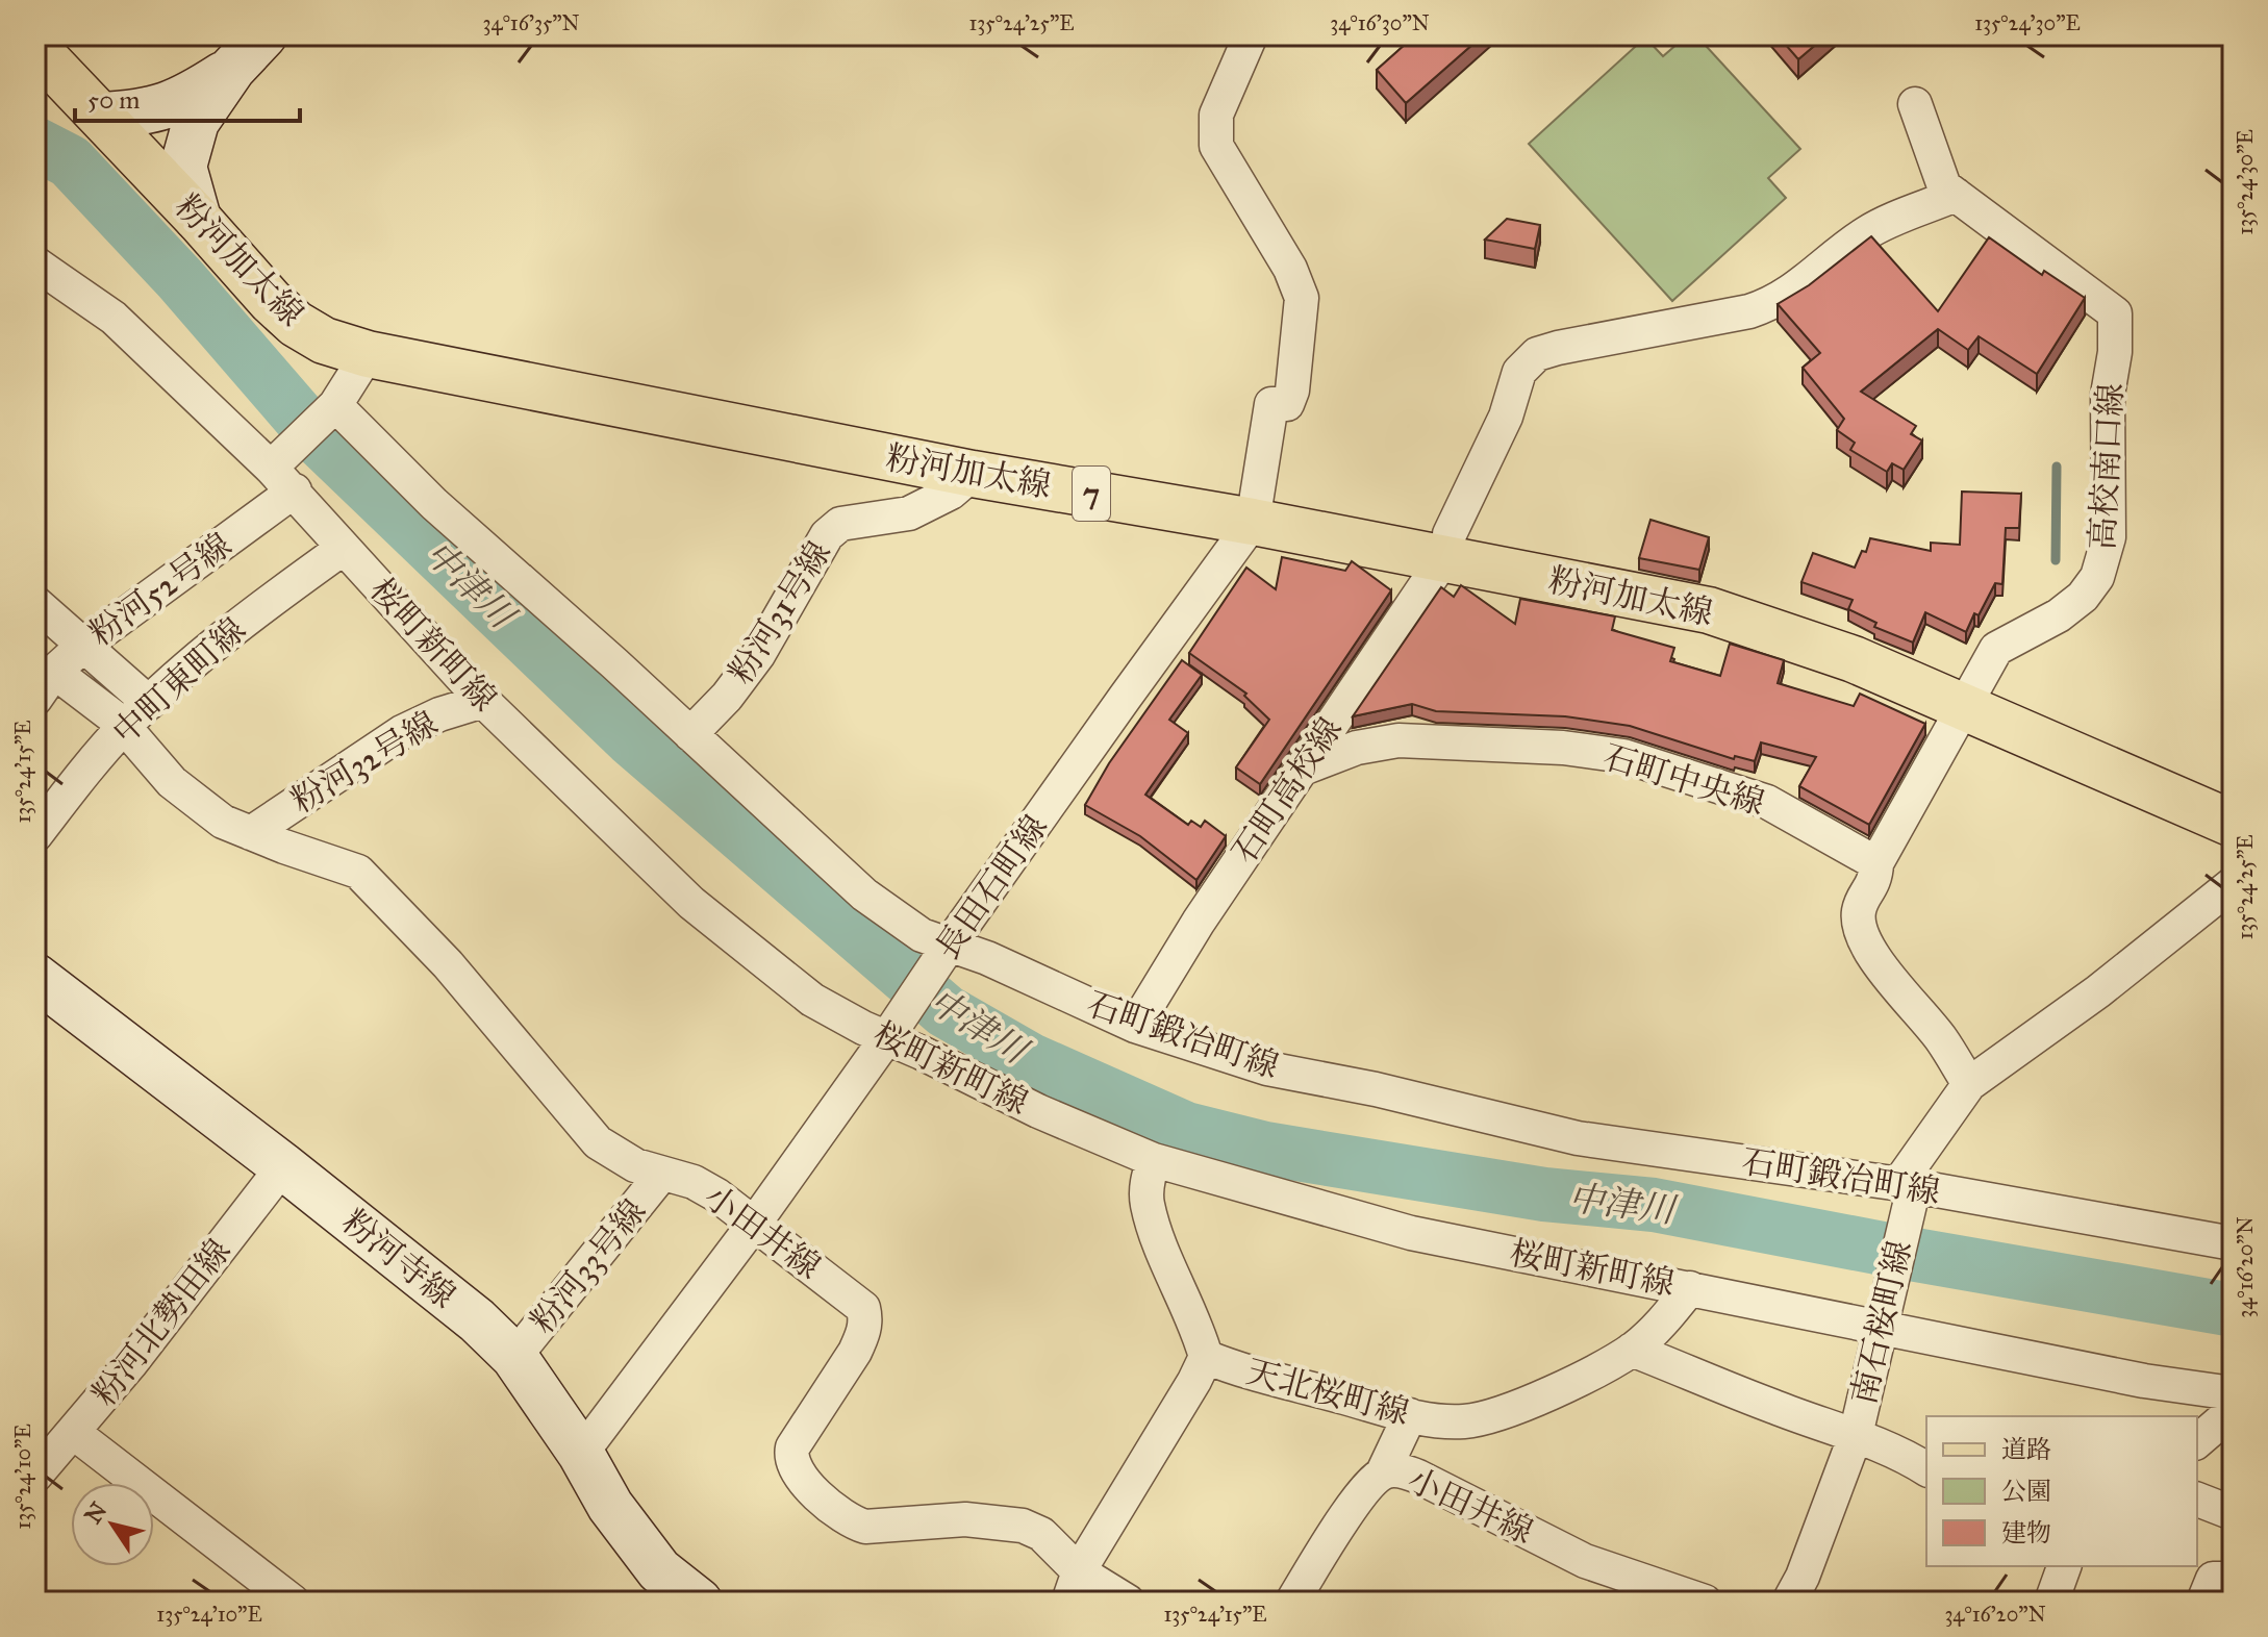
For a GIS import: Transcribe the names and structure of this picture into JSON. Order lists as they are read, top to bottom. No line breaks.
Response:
{"streets":{"main road":["粉河加太線","7","粉河寺線"],"street":["高校南口線","粉河52号線","粉河31号線","桜町新町線","中町東町線","粉河32号線","石町中央線","石町高校線","長田石町線","石町鍛冶町線","小田井線","粉河33号線","粉河北勢田線","南石桜町線","天北桜町線"]},"crossings":[["粉河加太線","高校南口線"],["粉河加太線","粉河31号線"],["粉河加太線","石町高校線"],["粉河加太線","長田石町線"],["高校南口線","石町高校線"],["粉河52号線","桜町新町線"],["粉河52号線","小田井線"],["粉河31号線","石町鍛冶町線"],["桜町新町線","中町東町線"],["桜町新町線","粉河32号線"],["桜町新町線","長田石町線"],["桜町新町線","南石桜町線"],["桜町新町線","天北桜町線"],["中町東町線","小田井線"],["粉河32号線","小田井線"],["石町中央線","石町高校線"],["石町高校線","石町鍛冶町線"],["長田石町線","石町鍛冶町線"],["長田石町線","小田井線"],["長田石町線","粉河寺線"],["石町鍛冶町線","南石桜町線"],["小田井線","粉河33号線"],["小田井線","天北桜町線"],["粉河寺線","粉河33号線"],["粉河寺線","粉河北勢田線"]],"water":["中津川"],"legend":["道路","公園","建物"],"scale_bar":"50 m","north":"top left","coordinates":["34°16'35\"N","135°24'25\"E","34°16'30\"N","135°24'30\"E","135°24'15\"E","34°16'20\"N","135°24'10\"E"]}
